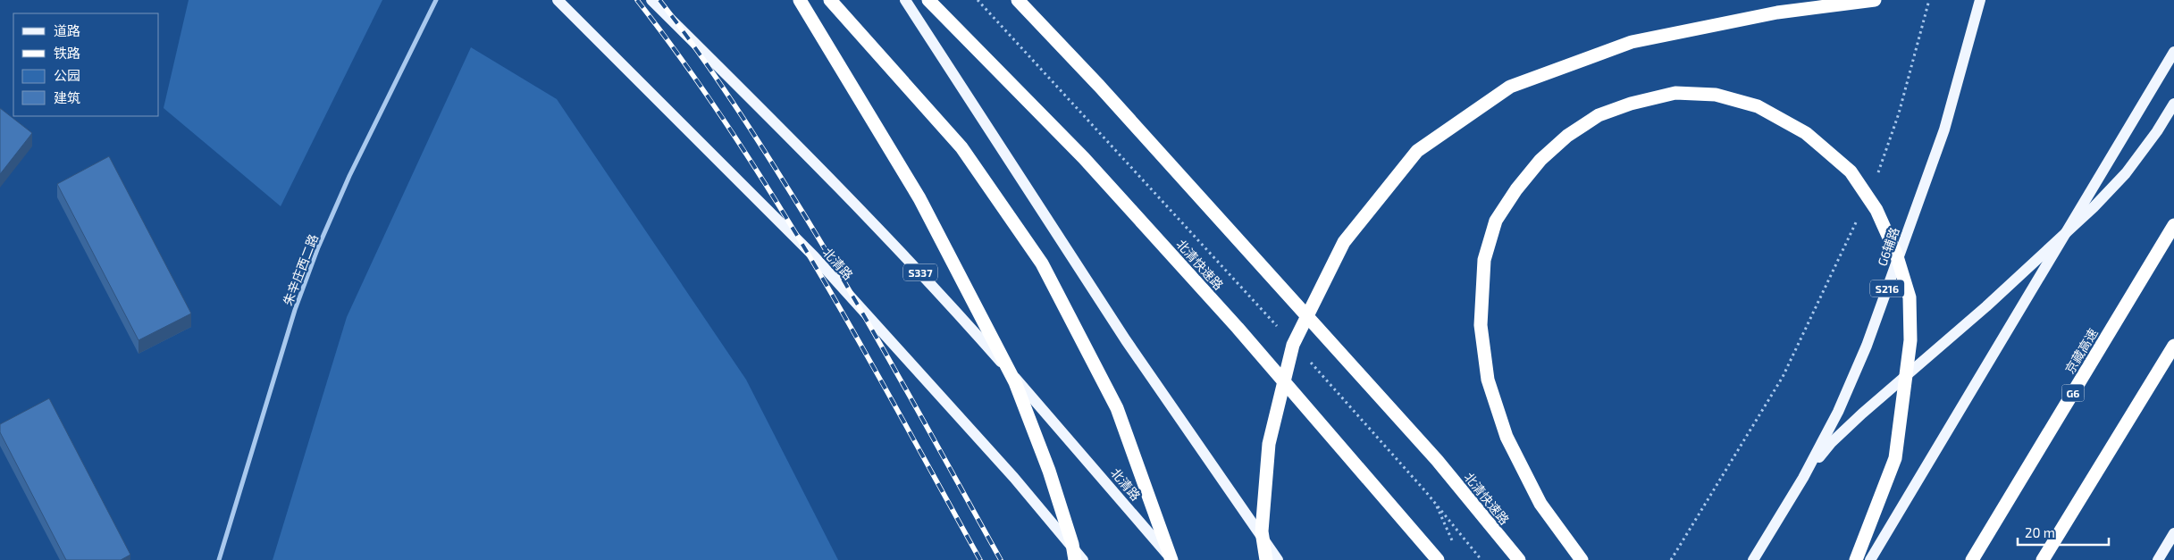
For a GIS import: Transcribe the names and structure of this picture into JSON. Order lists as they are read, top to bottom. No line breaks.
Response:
{"streets":{"highway":["北清快速路","京藏高速","G6"],"main road":["G6辅路","北清路","S337","S216"],"street":["朱辛庄西二路"]},"legend":["道路","铁路","公园","建筑"],"scale_bar":"20 m"}
